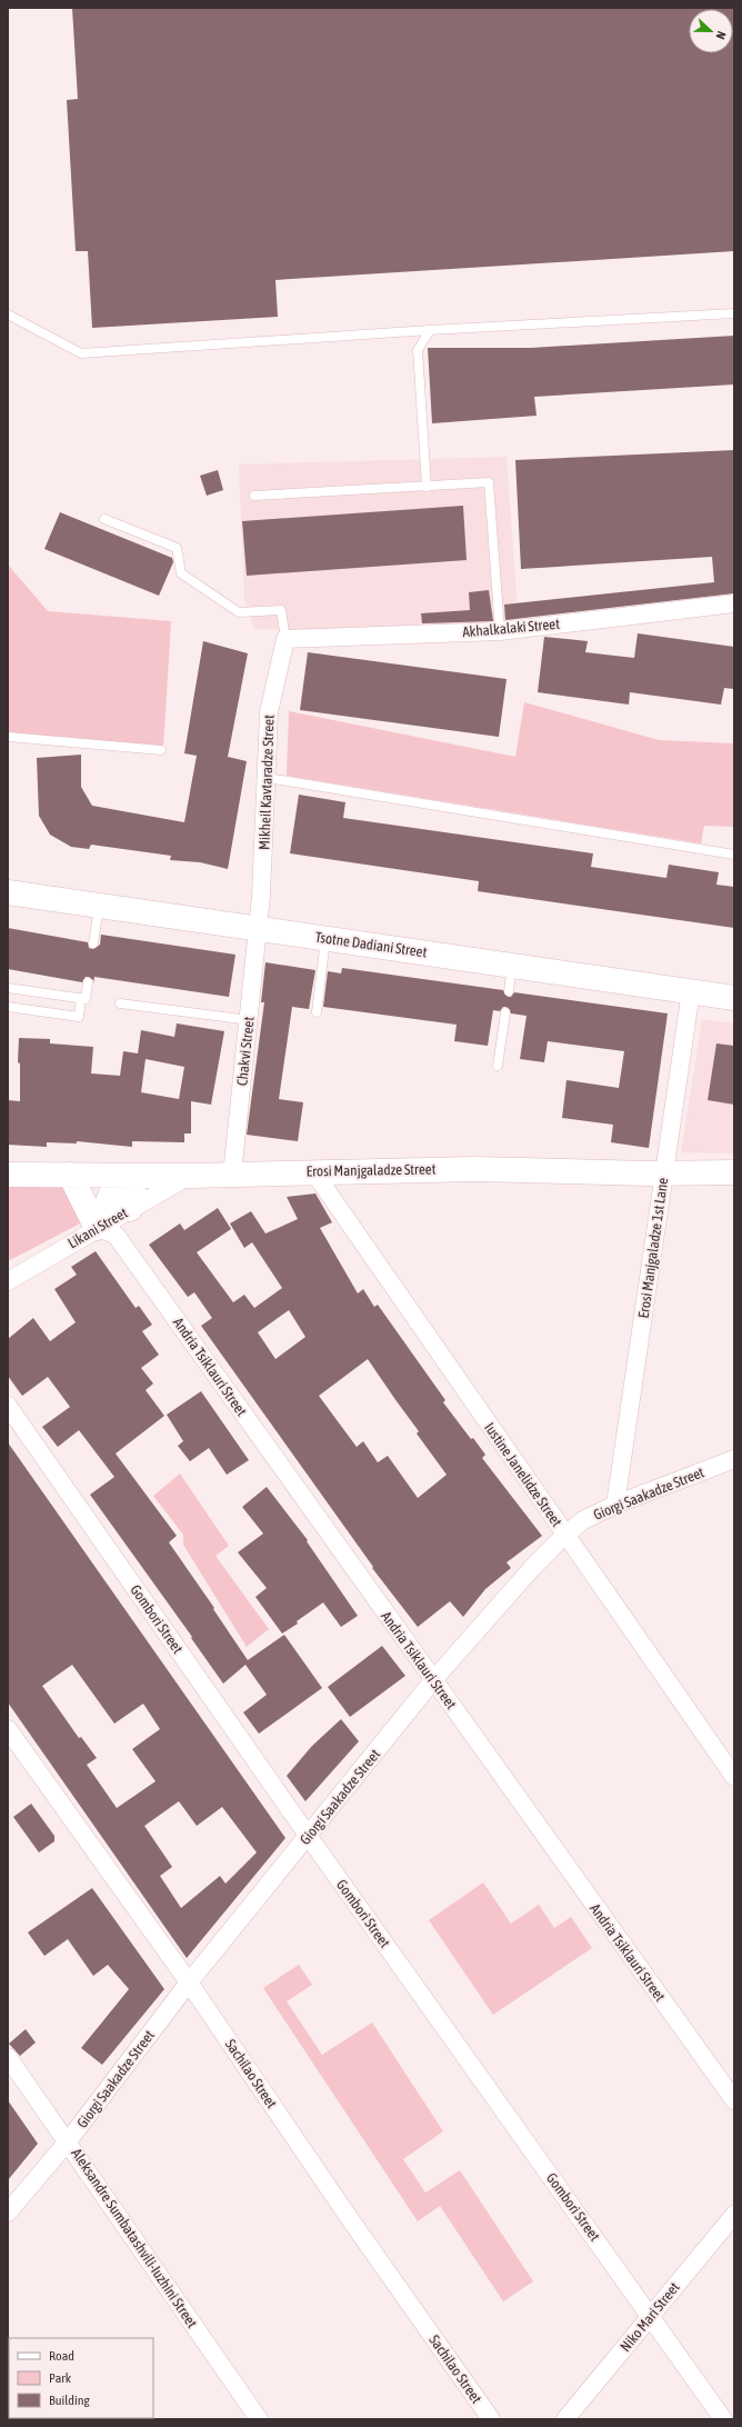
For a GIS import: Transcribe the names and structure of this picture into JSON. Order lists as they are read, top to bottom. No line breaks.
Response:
{"streets":{"street":["Akhalkalaki Street","Mikheil Kavtaradze Street","Tsotne Dadiani Street","Chakvi Street","Erosi Manjgaladze Street","Likani Street","Erosi Manjgaladze 1st Lane","Andria Tsiklauri Street","Iustine Janelidze Street","Giorgi Saakadze Street","Gombori Street","Sachilao Street","Aleksandre Sumbatashvili-Iuzhini Street","Niko Mari Street"]},"crossings":[["Akhalkalaki Street","Mikheil Kavtaradze Street"],["Mikheil Kavtaradze Street","Tsotne Dadiani Street"],["Mikheil Kavtaradze Street","Chakvi Street"],["Tsotne Dadiani Street","Chakvi Street"],["Tsotne Dadiani Street","Erosi Manjgaladze 1st Lane"],["Chakvi Street","Erosi Manjgaladze Street"],["Erosi Manjgaladze Street","Likani Street"],["Erosi Manjgaladze Street","Erosi Manjgaladze 1st Lane"],["Erosi Manjgaladze Street","Iustine Janelidze Street"],["Likani Street","Andria Tsiklauri Street"],["Erosi Manjgaladze 1st Lane","Giorgi Saakadze Street"],["Andria Tsiklauri Street","Giorgi Saakadze Street"],["Iustine Janelidze Street","Giorgi Saakadze Street"],["Giorgi Saakadze Street","Gombori Street"],["Giorgi Saakadze Street","Sachilao Street"],["Giorgi Saakadze Street","Aleksandre Sumbatashvili-Iuzhini Street"],["Gombori Street","Niko Mari Street"]],"legend":["Road","Park","Building"],"north":"right"}
